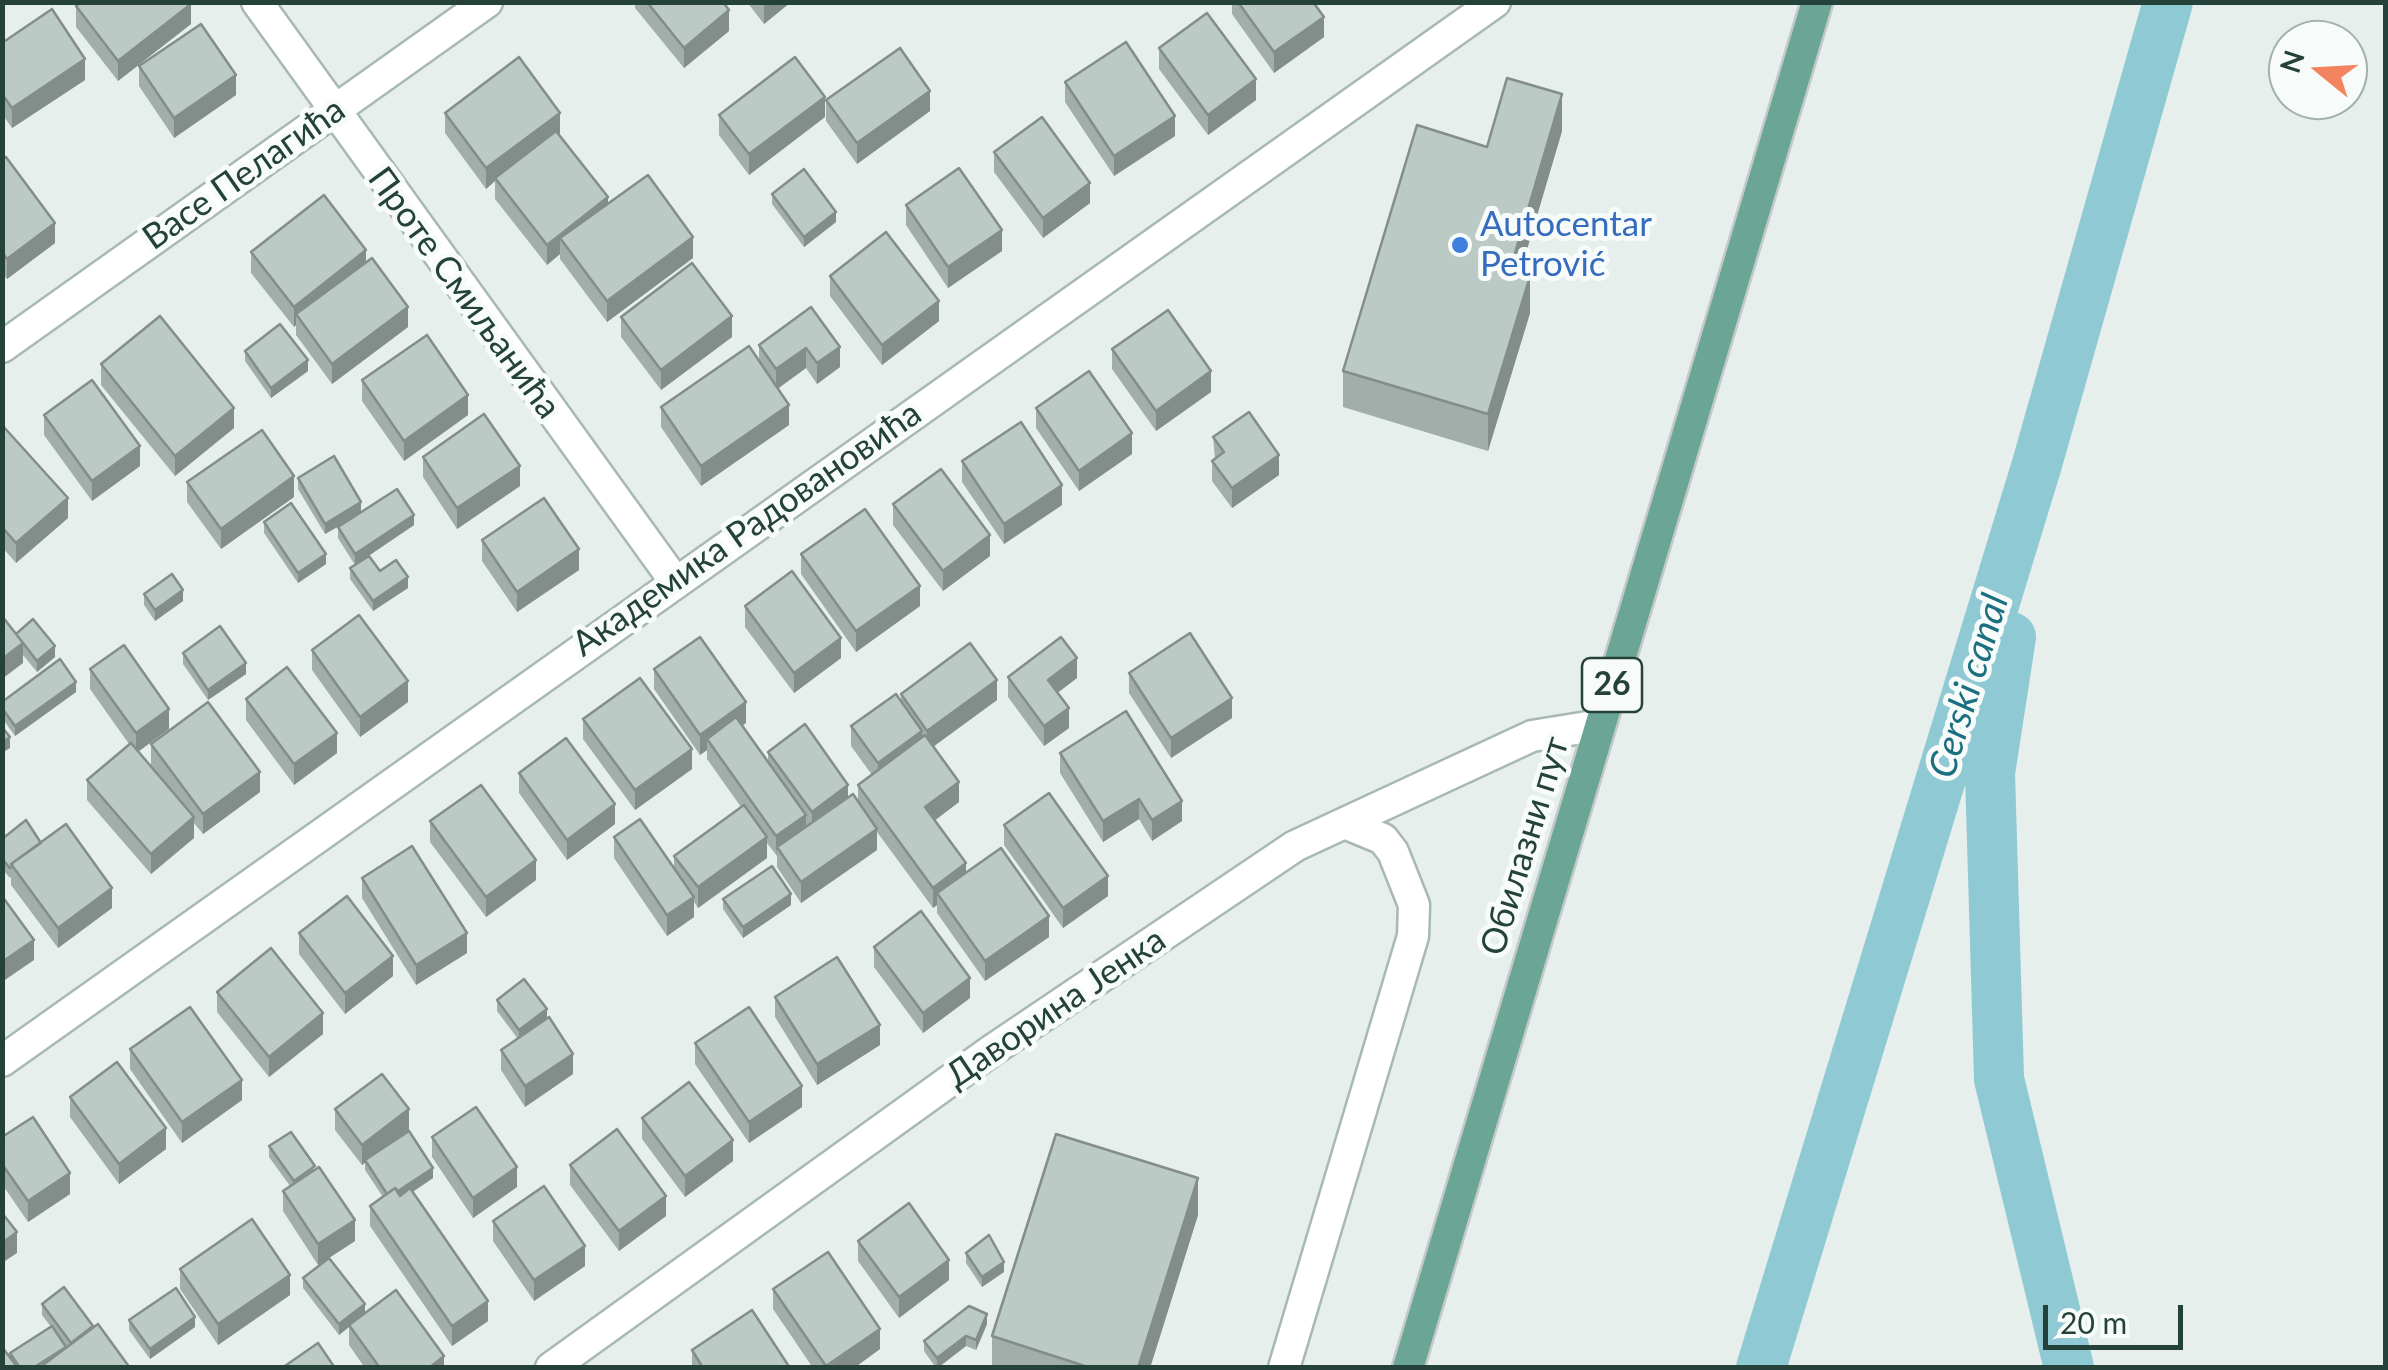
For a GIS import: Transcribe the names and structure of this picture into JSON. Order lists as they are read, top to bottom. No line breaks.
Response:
{"streets":{"main road":["26","Обилазни пут"],"street":["Васе Пелагића","Проте Смиљанића","Академика Радовановића","Даворина Јенка"]},"crossings":[["Васе Пелагића","Проте Смиљанића"],["Проте Смиљанића","Академика Радовановића"],["Обилазни пут","Даворина Јенка"]],"water":["Cerski canal"],"places":["Autocentar Petrović"],"scale_bar":"20 m","north":"left"}
